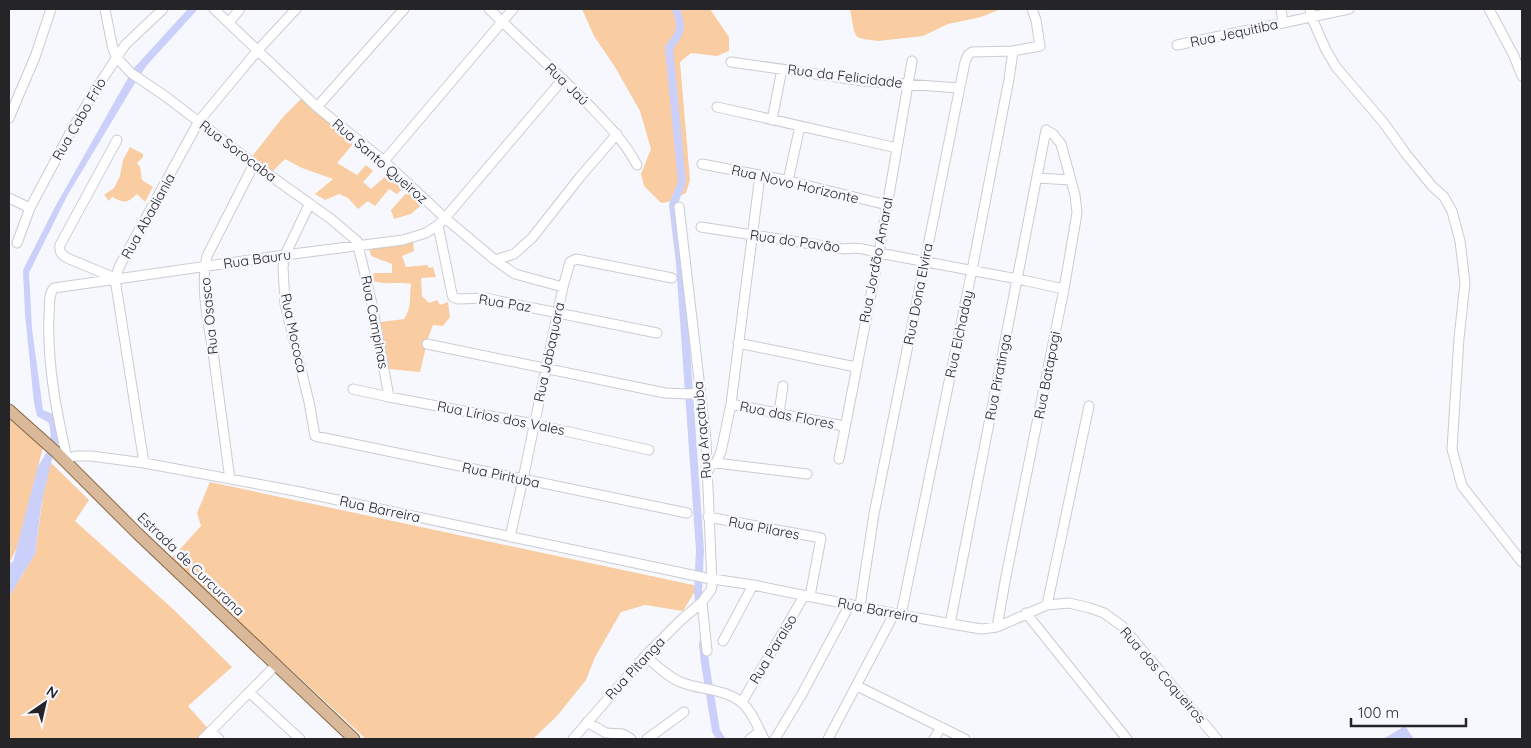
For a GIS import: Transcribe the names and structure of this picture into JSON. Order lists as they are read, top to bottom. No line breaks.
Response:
{"streets":{"main road":["Estrada de Curcurana"],"street":["Rua Jequitiba","Rua da Felicidade","Rua Jaú","Rua Cabo Frio","Rua Sorocaba","Rua Santo Queiroz","Rua Novo Horizonte","Rua Abadiania","Rua do Pavão","Rua Bauru","Rua Jordão Amaral","Rua Dona Elvira","Rua Paz","Rua Osasco","Rua Campinas","Rua Mococa","Rua Elchaday","Rua Jabaquara","Rua Batapagi","Rua Piratinga","Rua das Flores","Rua Lírios dos Vales","Rua Araçatuba","Rua Pirituba","Rua Barreira","Rua Pilares","Rua Paraiso","Rua Pitanga","Rua dos Coqueiros"]},"crossings":[["Rua da Felicidade","Rua Jordão Amaral"],["Rua da Felicidade","Rua Dona Elvira"],["Rua Jaú","Rua Bauru"],["Rua Cabo Frio","Rua Sorocaba"],["Rua Sorocaba","Rua Abadiania"],["Rua Sorocaba","Rua Bauru"],["Rua Sorocaba","Rua Osasco"],["Rua Sorocaba","Rua Campinas"],["Rua Sorocaba","Rua Mococa"],["Rua Santo Queiroz","Rua Abadiania"],["Rua Santo Queiroz","Rua Bauru"],["Rua Santo Queiroz","Rua Jabaquara"],["Rua Novo Horizonte","Rua Jordão Amaral"],["Rua Abadiania","Rua Bauru"],["Rua do Pavão","Rua Jordão Amaral"],["Rua do Pavão","Rua Dona Elvira"],["Rua do Pavão","Rua Elchaday"],["Rua do Pavão","Rua Batapagi"],["Rua do Pavão","Rua Piratinga"],["Rua Bauru","Rua Paz"],["Rua Bauru","Rua Osasco"],["Rua Bauru","Rua Campinas"],["Rua Bauru","Rua Mococa"],["Rua Bauru","Rua Barreira"],["Rua Bauru","Estrada de Curcurana"],["Rua Jordão Amaral","Rua das Flores"],["Rua Dona Elvira","Rua Elchaday"],["Rua Dona Elvira","Rua Barreira"],["Rua Paz","Rua Jabaquara"],["Rua Osasco","Rua Barreira"],["Rua Campinas","Rua Lírios dos Vales"],["Rua Mococa","Rua Pirituba"],["Rua Elchaday","Rua Barreira"],["Rua Jabaquara","Rua Lírios dos Vales"],["Rua Jabaquara","Rua Pirituba"],["Rua Jabaquara","Rua Barreira"],["Rua Batapagi","Rua Piratinga"],["Rua Batapagi","Rua Barreira"],["Rua Piratinga","Rua Barreira"],["Rua Araçatuba","Rua Barreira"],["Rua Araçatuba","Rua Pilares"],["Rua Araçatuba","Rua Pitanga"],["Rua Barreira","Rua Pilares"],["Rua Barreira","Estrada de Curcurana"],["Rua Barreira","Rua Paraiso"],["Rua Barreira","Rua dos Coqueiros"],["Rua Pilares","Rua Paraiso"]],"scale_bar":"100 m","north":"top right"}
